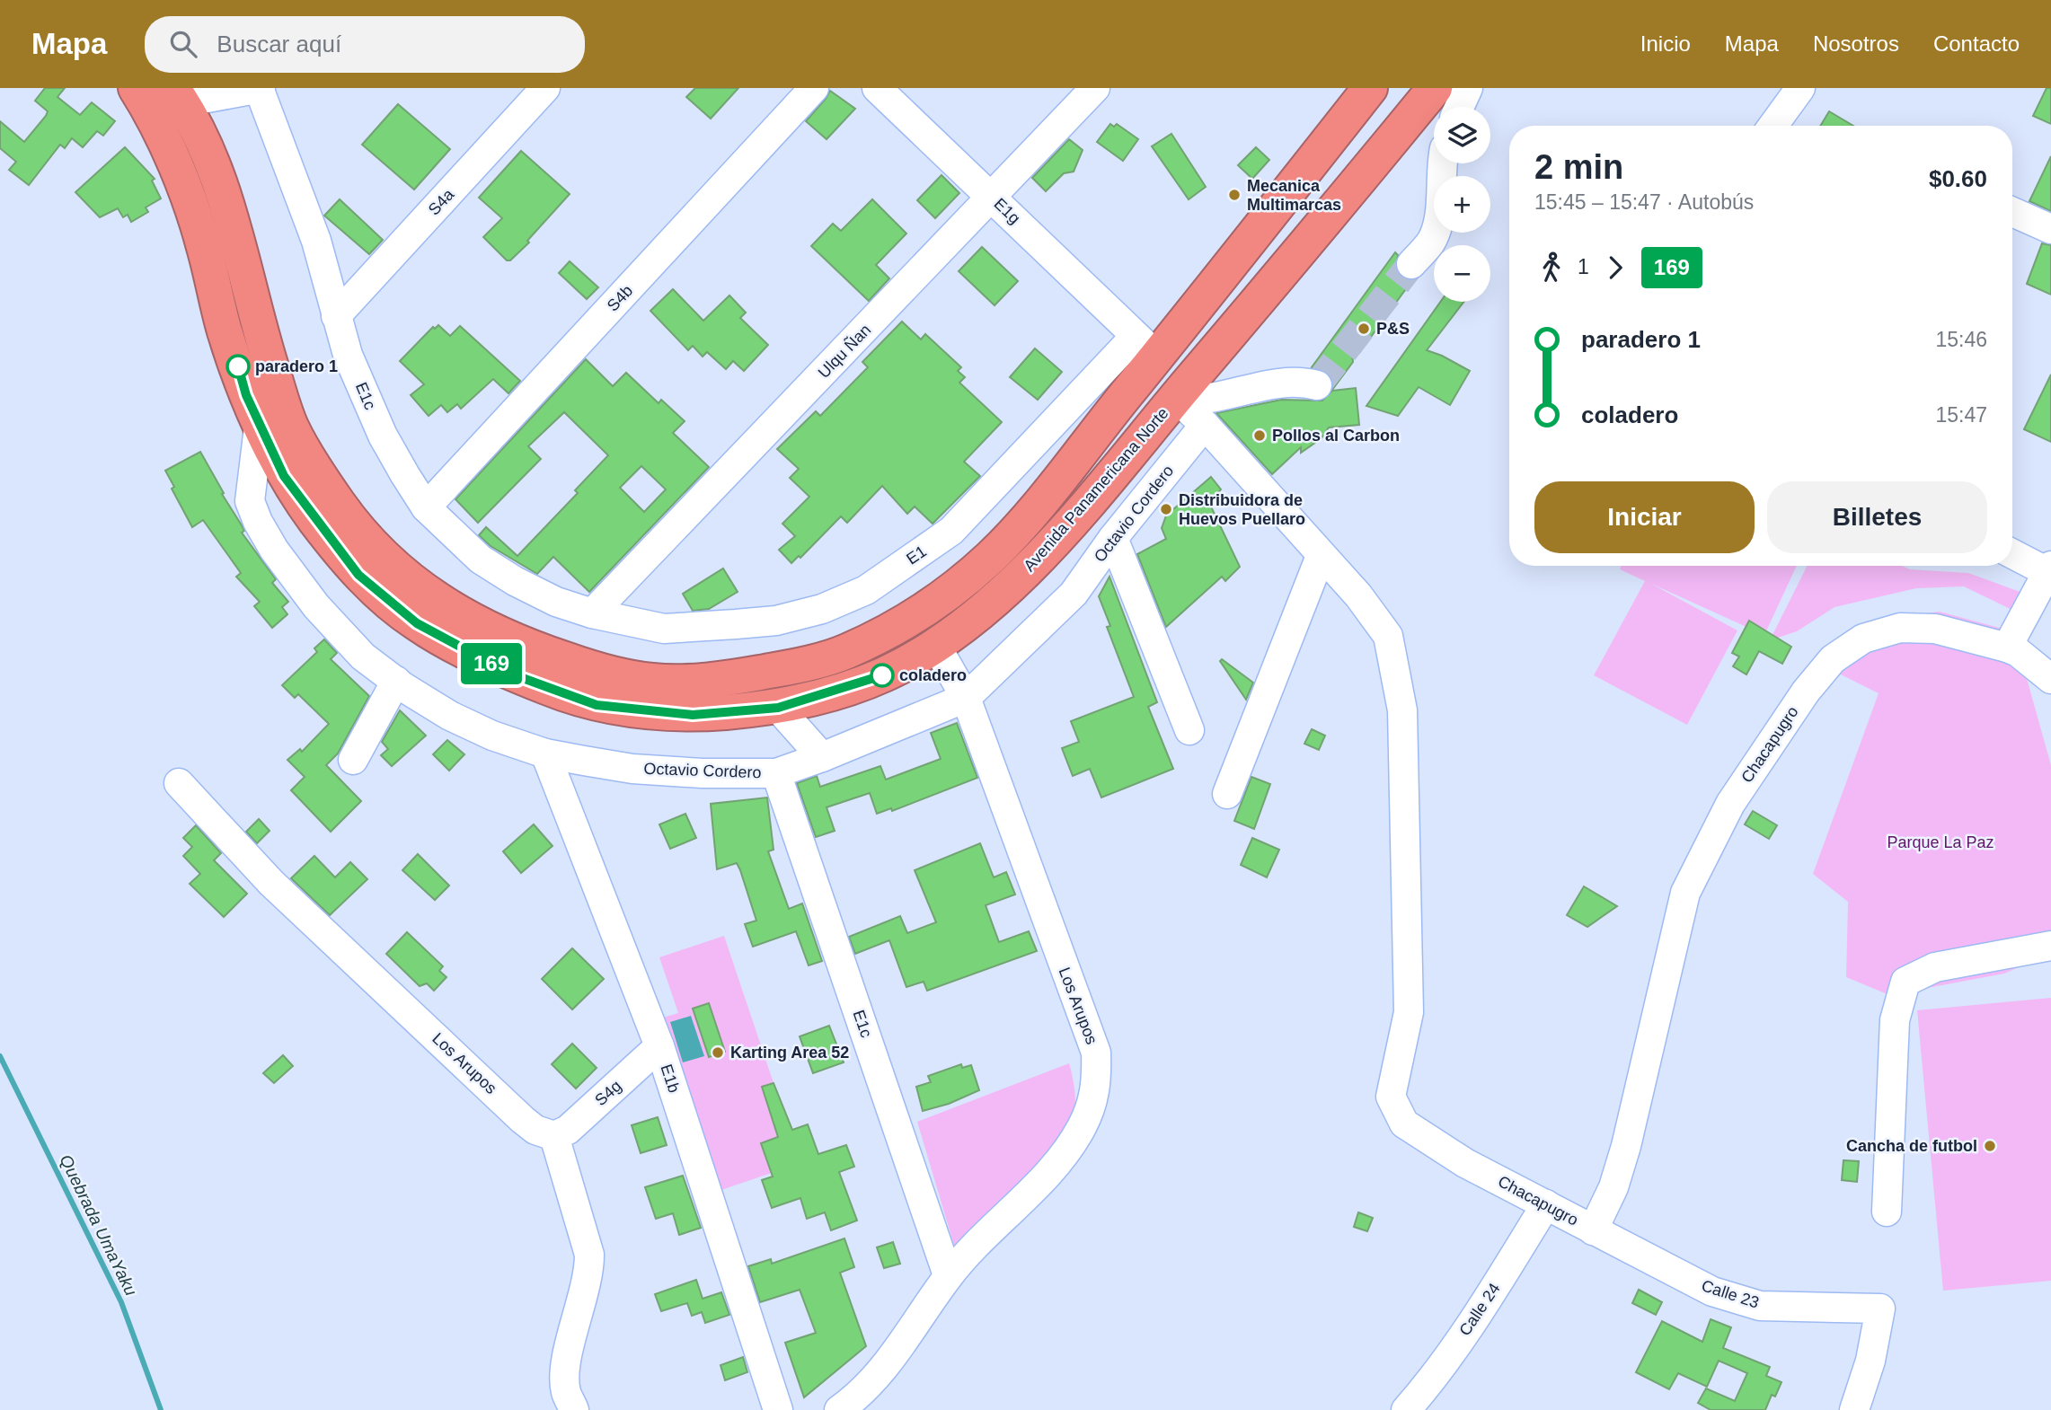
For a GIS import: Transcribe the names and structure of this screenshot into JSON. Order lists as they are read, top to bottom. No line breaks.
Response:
{"streets":{"highway":["Avenida Panamericana Norte"],"street":["S4a","E1g","S4b","Ulqu Ñan","E1c","Octavio Cordero","E1","Chacapugro","Los Arupos","E1b","S4g","Calle 23","Calle 24"]},"crossings":[["S4a","E1c"],["E1g","Ulqu Ñan"],["E1g","E1"],["S4b","E1c"],["Ulqu Ñan","E1c"],["Ulqu Ñan","E1"],["E1c","Octavio Cordero"],["E1c","E1"],["E1c","Los Arupos"],["Avenida Panamericana Norte","Octavio Cordero"],["Avenida Panamericana Norte","Chacapugro"],["Avenida Panamericana Norte","Los Arupos"],["Octavio Cordero","Chacapugro"],["Octavio Cordero","Los Arupos"],["Octavio Cordero","E1b"],["Chacapugro","Calle 23"],["Chacapugro","Calle 24"],["Los Arupos","S4g"],["E1b","S4g"]],"water":["Quebrada UmaYaku"],"parks":["Parque La Paz"],"places":["Mecanica Multimarcas","P&S","paradero 1","Pollos al Carbon","Distribuidora de Huevos Puellaro","coladero","Karting Area 52","Cancha de futbol"],"lines":["bus line 169"],"page":{"header":"Mapa","search":"Buscar aquí","nav":["Inicio","Mapa","Nosotros","Contacto"],"on_map":"169","map_buttons":["+","−"],"heading":["2 min","15:45 – 15:47 · Autobús","$0.60"],"legs":["1","169"],"list":[{"name":"paradero 1","value":"15:46"},{"name":"coladero","value":"15:47"}],"buttons":["Iniciar","Billetes"]}}
